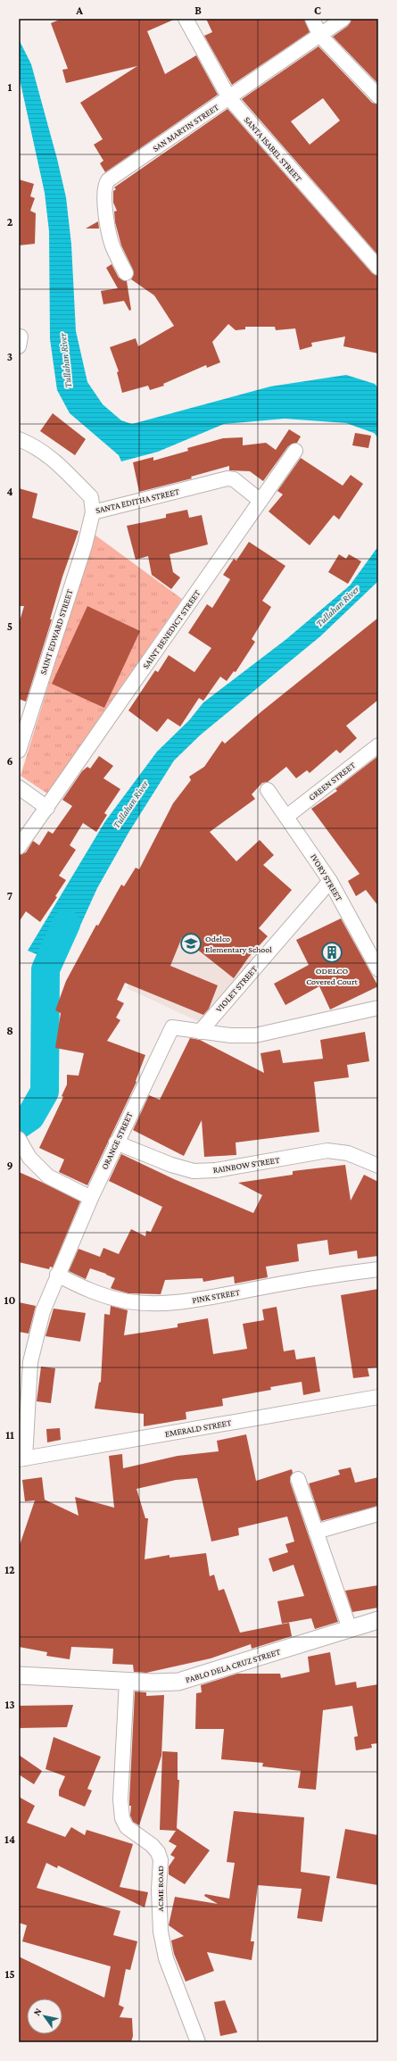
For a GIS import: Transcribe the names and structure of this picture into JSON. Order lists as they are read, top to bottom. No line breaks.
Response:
{"streets":{"street":["SAN MARTIN STREET","SANTA ISABEL STREET","SANTA EDITHA STREET","SAINT BENEDICT STREET","SAINT EDWARD STREET","GREEN STREET","IVORY STREET","VIOLET STREET","ORANGE STREET","RAINBOW STREET","PINK STREET","EMERALD STREET","PABLO DELA CRUZ STREET","ACME ROAD"]},"crossings":[["SAN MARTIN STREET","SANTA ISABEL STREET"],["SANTA EDITHA STREET","SAINT BENEDICT STREET"],["SANTA EDITHA STREET","SAINT EDWARD STREET"],["GREEN STREET","IVORY STREET"],["IVORY STREET","VIOLET STREET"],["VIOLET STREET","ORANGE STREET"],["ORANGE STREET","RAINBOW STREET"],["ORANGE STREET","PINK STREET"],["ORANGE STREET","EMERALD STREET"],["PABLO DELA CRUZ STREET","ACME ROAD"]],"water":["Tullahan River"],"places":{"school or university":["Odelco Elementary School"],"building":["ODELCO Covered Court"]},"north":"top left","grid":{"columns":["A","B","C"],"rows":["1","2","3","4","5","6","7","8","9","10","11","12","13","14","15"]}}
